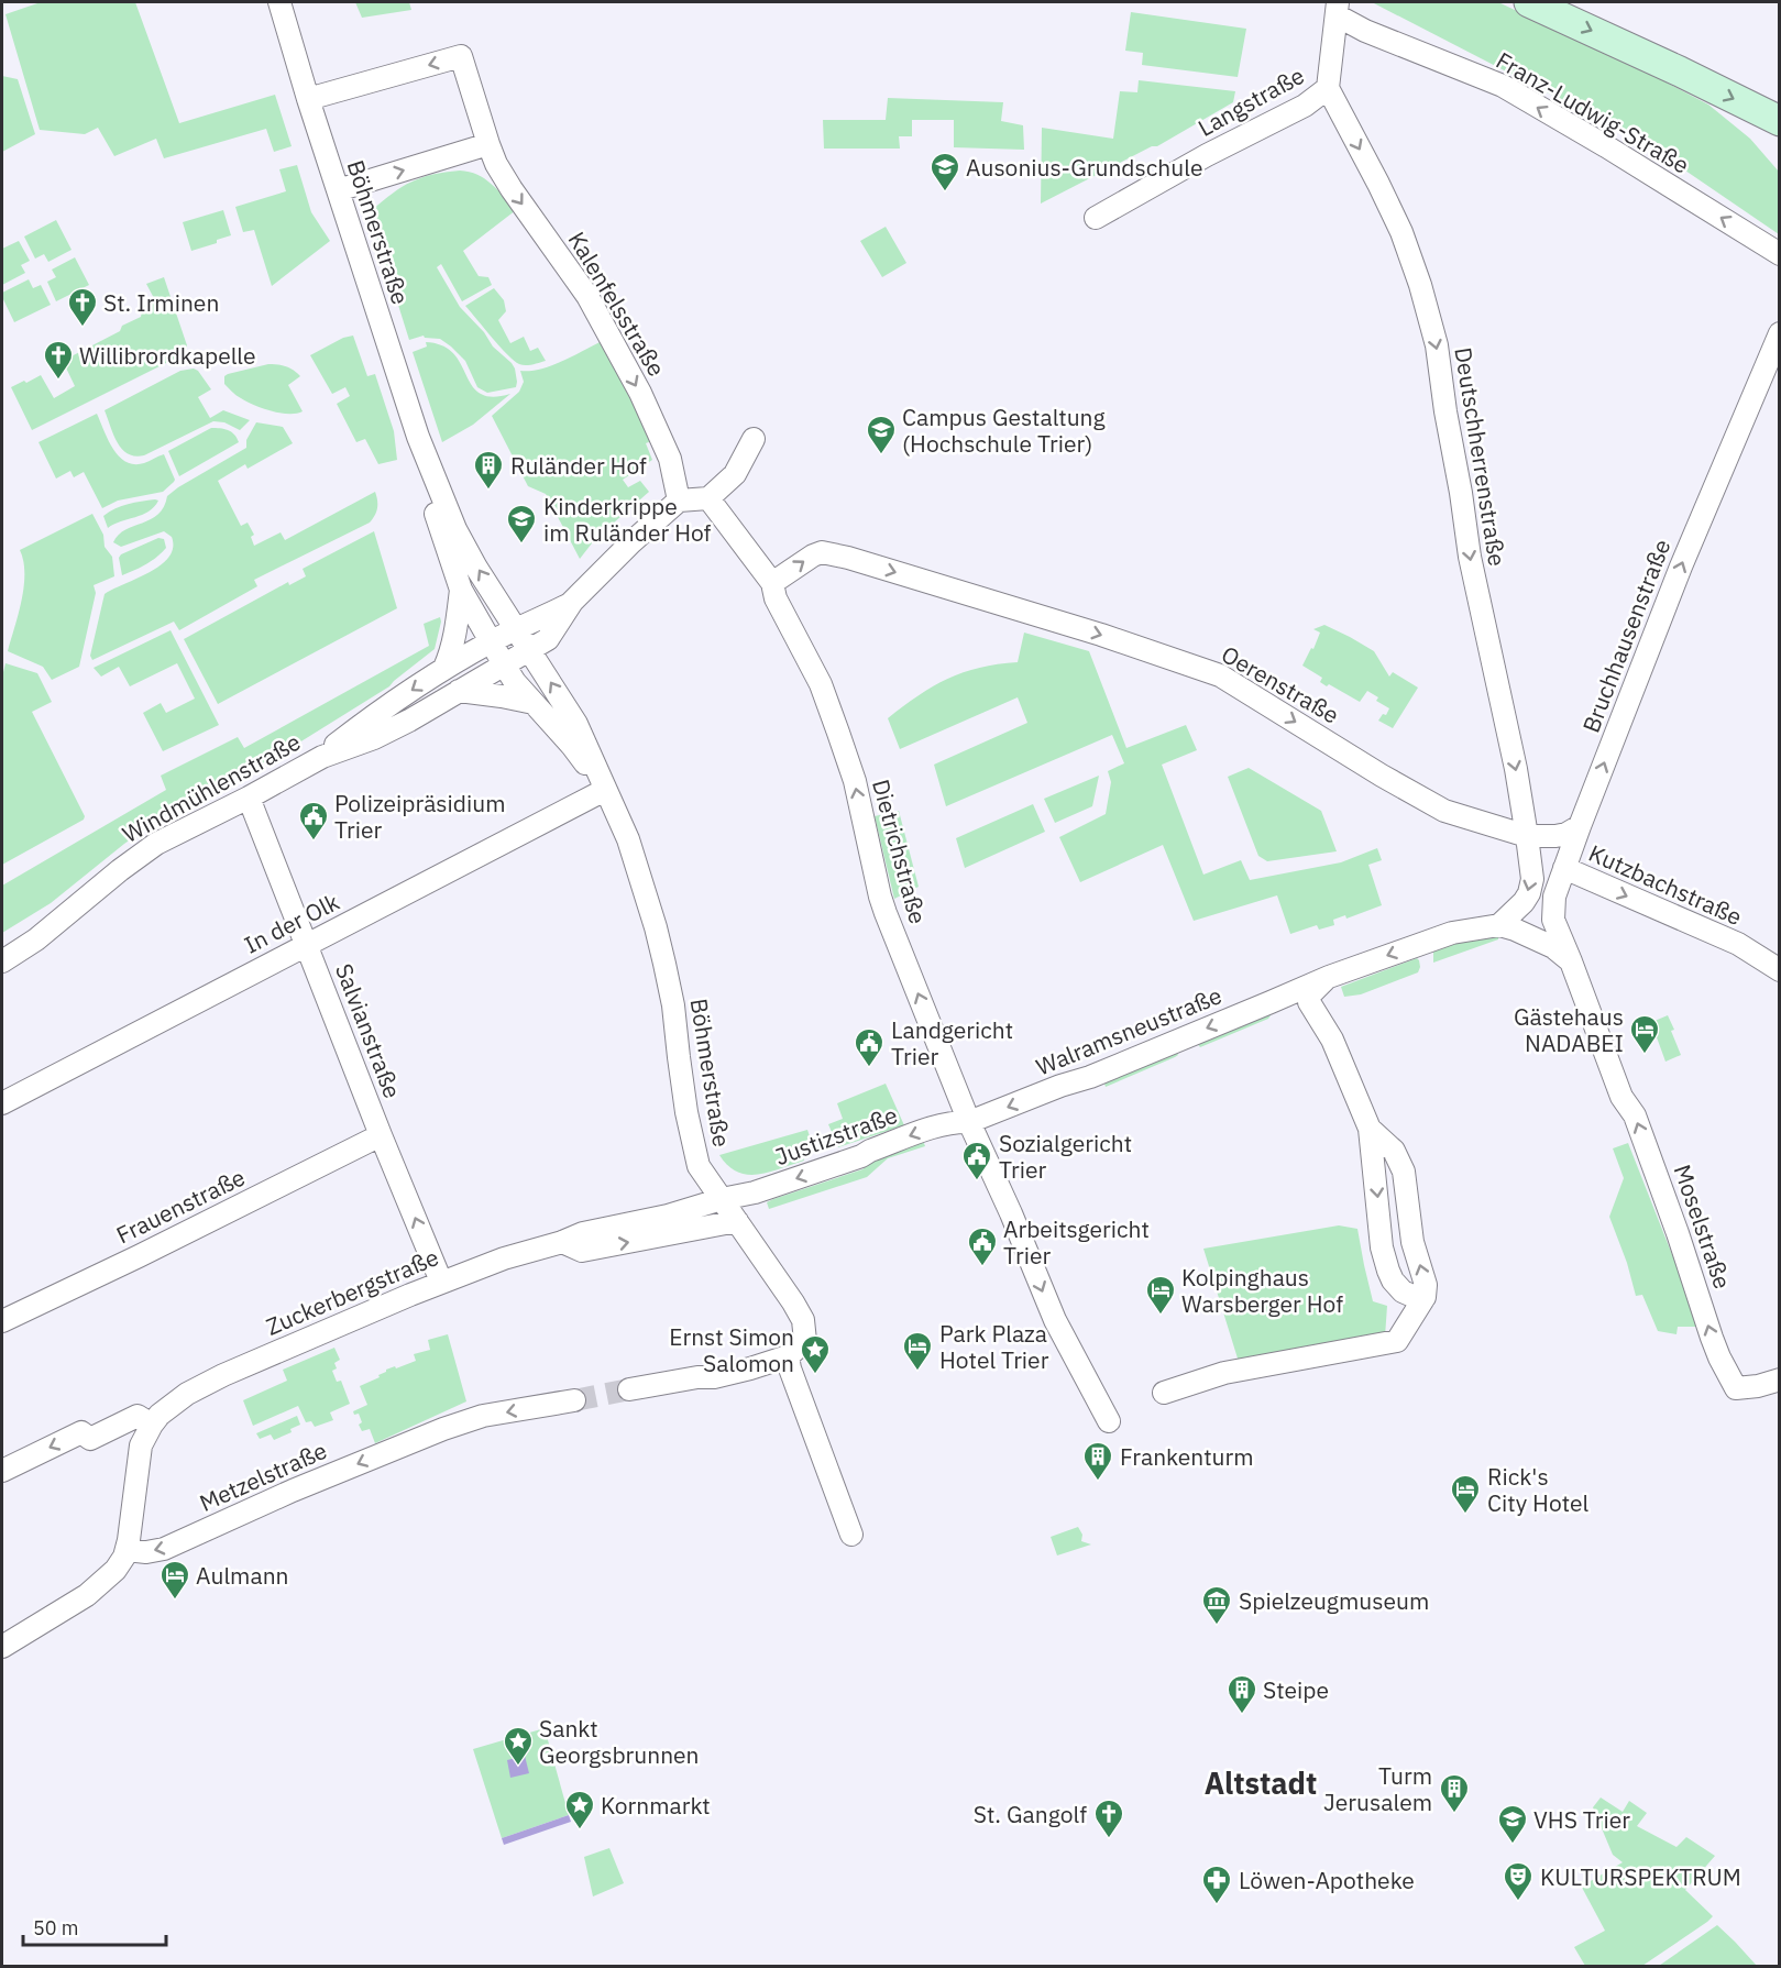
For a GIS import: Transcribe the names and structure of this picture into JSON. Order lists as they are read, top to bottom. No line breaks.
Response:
{"streets":{"street":["Langstraße","Franz-Ludwig-Straße","Böhmerstraße","Kalenfelsstraße","Deutschherrenstraße","Bruchhausenstraße","Oerenstraße","Windmühlenstraße","Dietrichstraße","Kutzbachstraße","In der Olk","Salvianstraße","Walramsneustraße","Justizstraße","Frauenstraße","Moselstraße","Zuckerbergstraße","Metzelstraße"]},"crossings":[["Langstraße","Deutschherrenstraße"],["Böhmerstraße","Kalenfelsstraße"],["Böhmerstraße","Windmühlenstraße"],["Böhmerstraße","In der Olk"],["Böhmerstraße","Justizstraße"],["Böhmerstraße","Zuckerbergstraße"],["Deutschherrenstraße","Oerenstraße"],["Deutschherrenstraße","Walramsneustraße"],["Bruchhausenstraße","Oerenstraße"],["Bruchhausenstraße","Kutzbachstraße"],["Bruchhausenstraße","Moselstraße"],["Oerenstraße","Dietrichstraße"],["Windmühlenstraße","Salvianstraße"],["Dietrichstraße","Walramsneustraße"],["Dietrichstraße","Justizstraße"],["In der Olk","Salvianstraße"],["Salvianstraße","Frauenstraße"],["Salvianstraße","Zuckerbergstraße"],["Walramsneustraße","Justizstraße"],["Justizstraße","Zuckerbergstraße"]],"one_way":["Franz-Ludwig-Straße","Deutschherrenstraße","Bruchhausenstraße","Oerenstraße","Kutzbachstraße","Walramsneustraße","Justizstraße","Moselstraße","Metzelstraße"],"districts":["Altstadt"],"places":{"school or university":["Ausonius-Grundschule","Campus Gestaltung (Hochschule Trier)","Kinderkrippe im Ruländer Hof","VHS Trier"],"church":["St. Irminen","Willibrordkapelle","St. Gangolf"],"building":["Ruländer Hof","Frankenturm","Steipe","Turm Jerusalem"],"public building":["Polizeipräsidium Trier","Landgericht Trier","Sozialgericht Trier","Arbeitsgericht Trier"],"hotel":["Gästehaus NADABEI","Kolpinghaus Warsberger Hof","Park Plaza Hotel Trier","Rick's City Hotel","Aulmann"],"place":["Ernst Simon Salomon","Sankt Georgsbrunnen","Kornmarkt"],"museum":["Spielzeugmuseum"],"theatre":["KULTURSPEKTRUM"],"pharmacy":["Löwen-Apotheke"]},"scale_bar":"50 m"}
